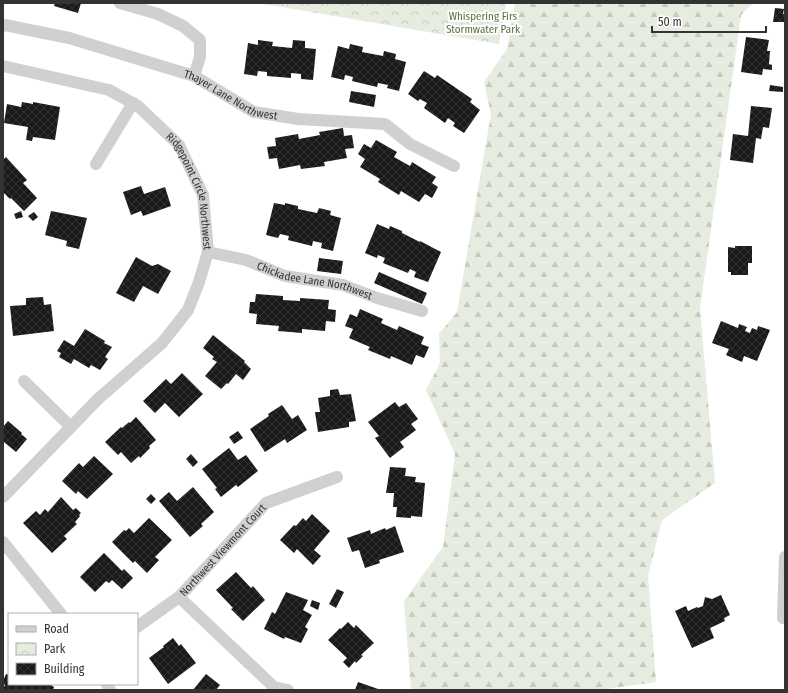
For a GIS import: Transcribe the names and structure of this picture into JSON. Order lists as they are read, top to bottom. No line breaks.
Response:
{"streets":{"street":["Thayer Lane Northwest","Ridgepoint Circle Northwest","Chickadee Lane Northwest","Northwest Viewmont Court"]},"crossings":[["Ridgepoint Circle Northwest","Chickadee Lane Northwest"]],"parks":["Whispering Firs Stormwater Park"],"legend":["Road","Park","Building"],"scale_bar":"50 m"}
